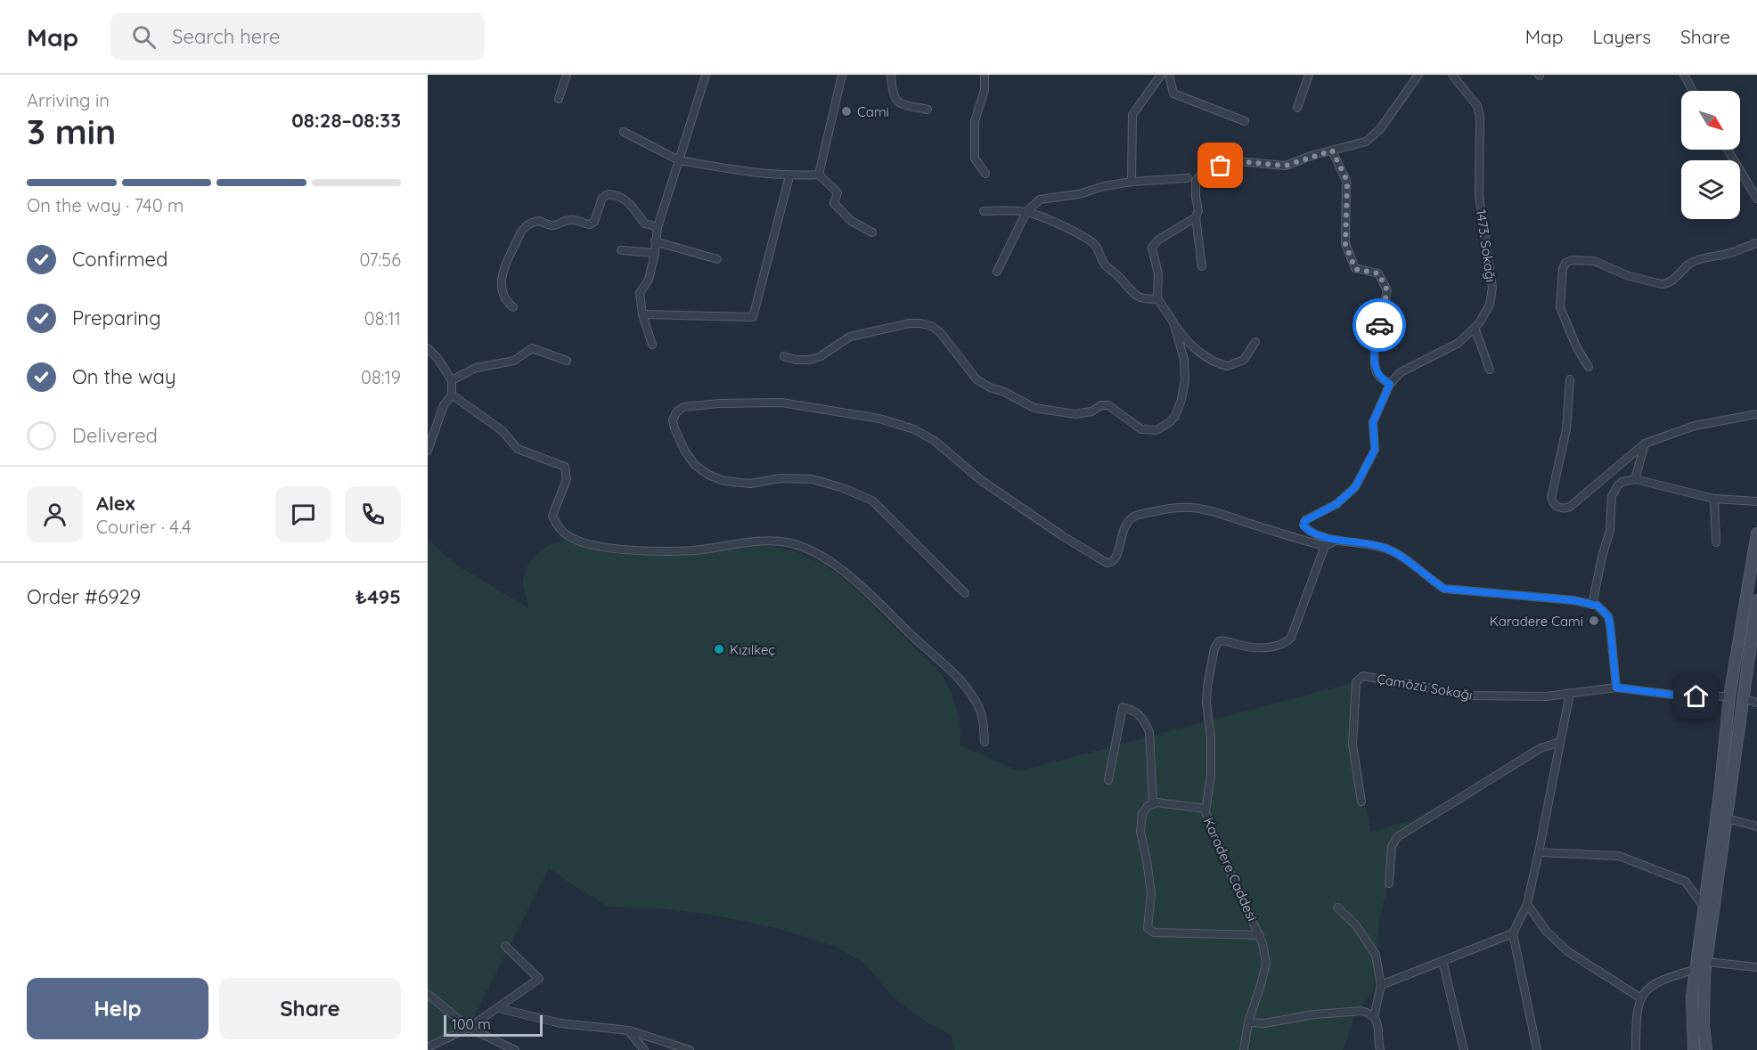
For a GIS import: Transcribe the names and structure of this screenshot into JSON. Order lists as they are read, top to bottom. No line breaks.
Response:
{"streets":{"street":["1473. Sokağı","Çamözü Sokağı","Karadere Caddesi"]},"places":["Cami","Karadere Cami","Kızılkeç"],"scale_bar":"100 m","north":"bottom right","page":{"header":"Map","search":"Search here","nav":["Map","Layers","Share"],"heading":["3 min","Arriving in","08:28–08:33"],"panel":["Alex","Courier · 4.4","Order #6929","₺495"],"bar":"On the way · 740 m","list":[["Confirmed","07:56"],["Preparing","08:11"],["On the way","08:19"],"Delivered"],"buttons":["Help","Share"],"scale":"100 m"}}
